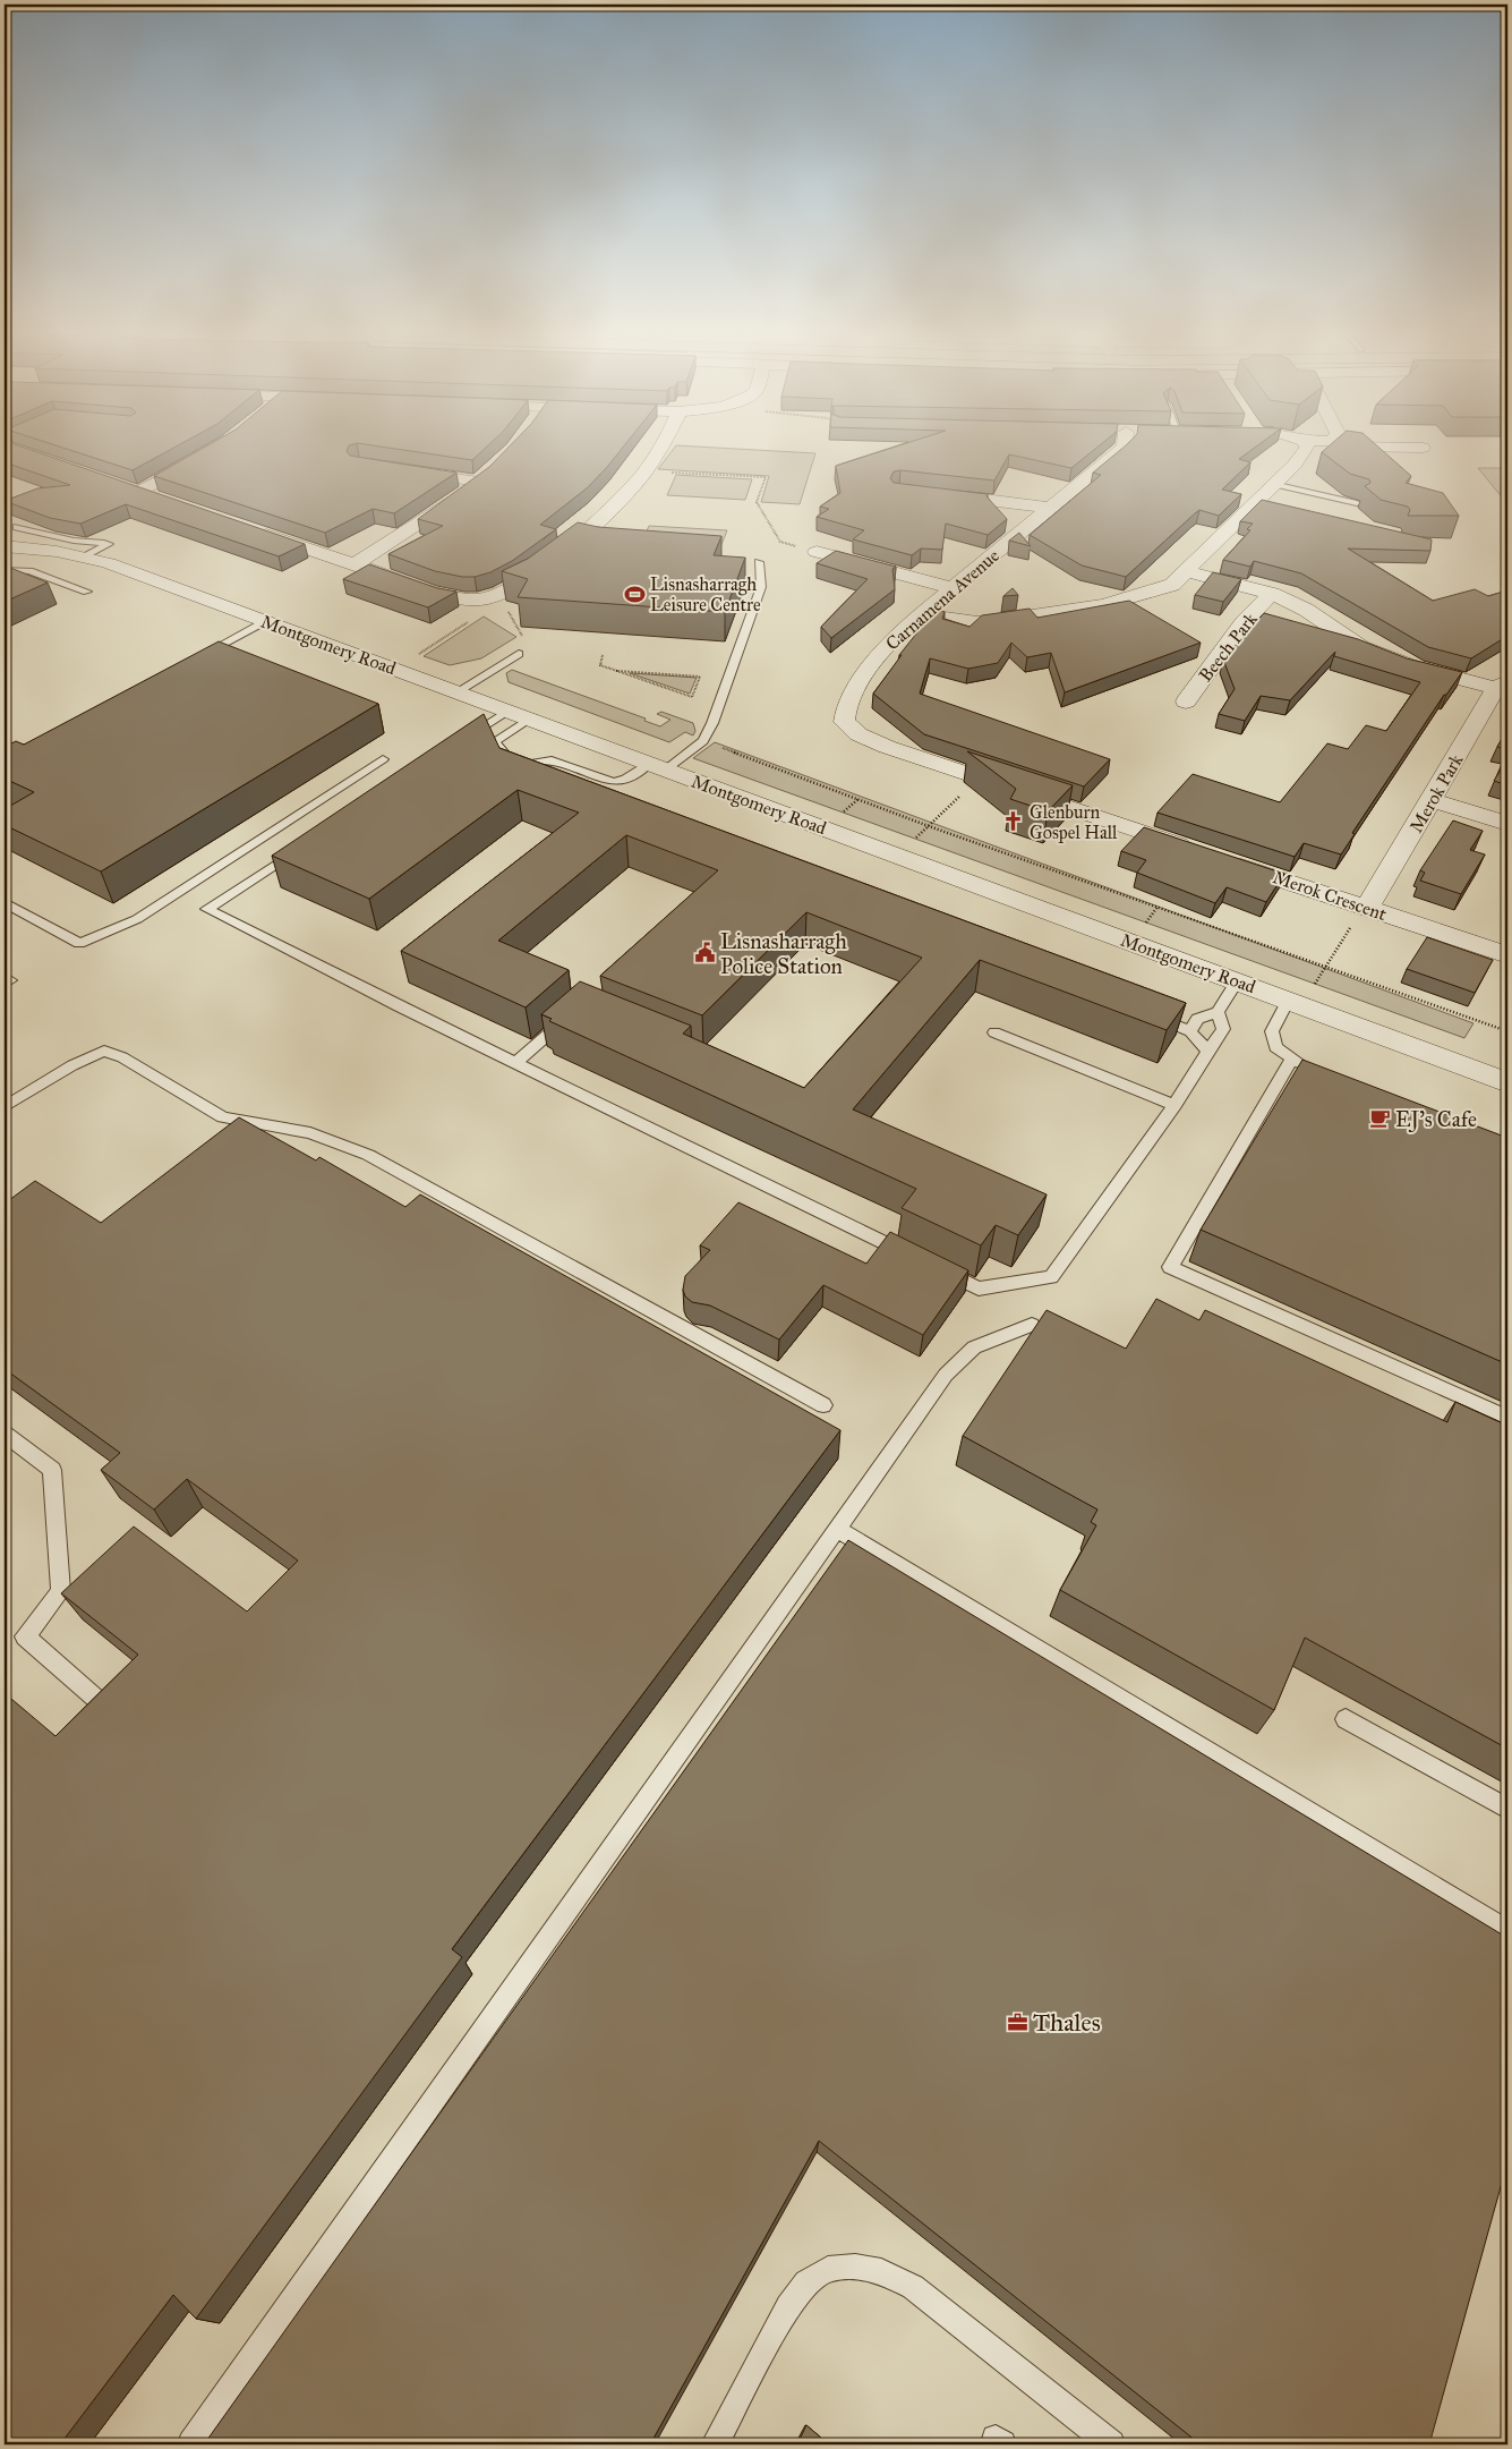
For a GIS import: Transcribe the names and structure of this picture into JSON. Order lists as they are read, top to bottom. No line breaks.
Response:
{"streets":{"street":["Carnamena Avenue","Montgomery Road","Beech Park","Merok Park","Merok Crescent"]},"crossings":[["Carnamena Avenue","Merok Crescent"],["Merok Park","Merok Crescent"]],"places":{"sports":["Lisnasharragh Leisure Centre"],"church":["Glenburn Gospel Hall"],"public building":["Lisnasharragh Police Station"],"cafe":["EJ’s Cafe"],"office":["Thales"]}}
